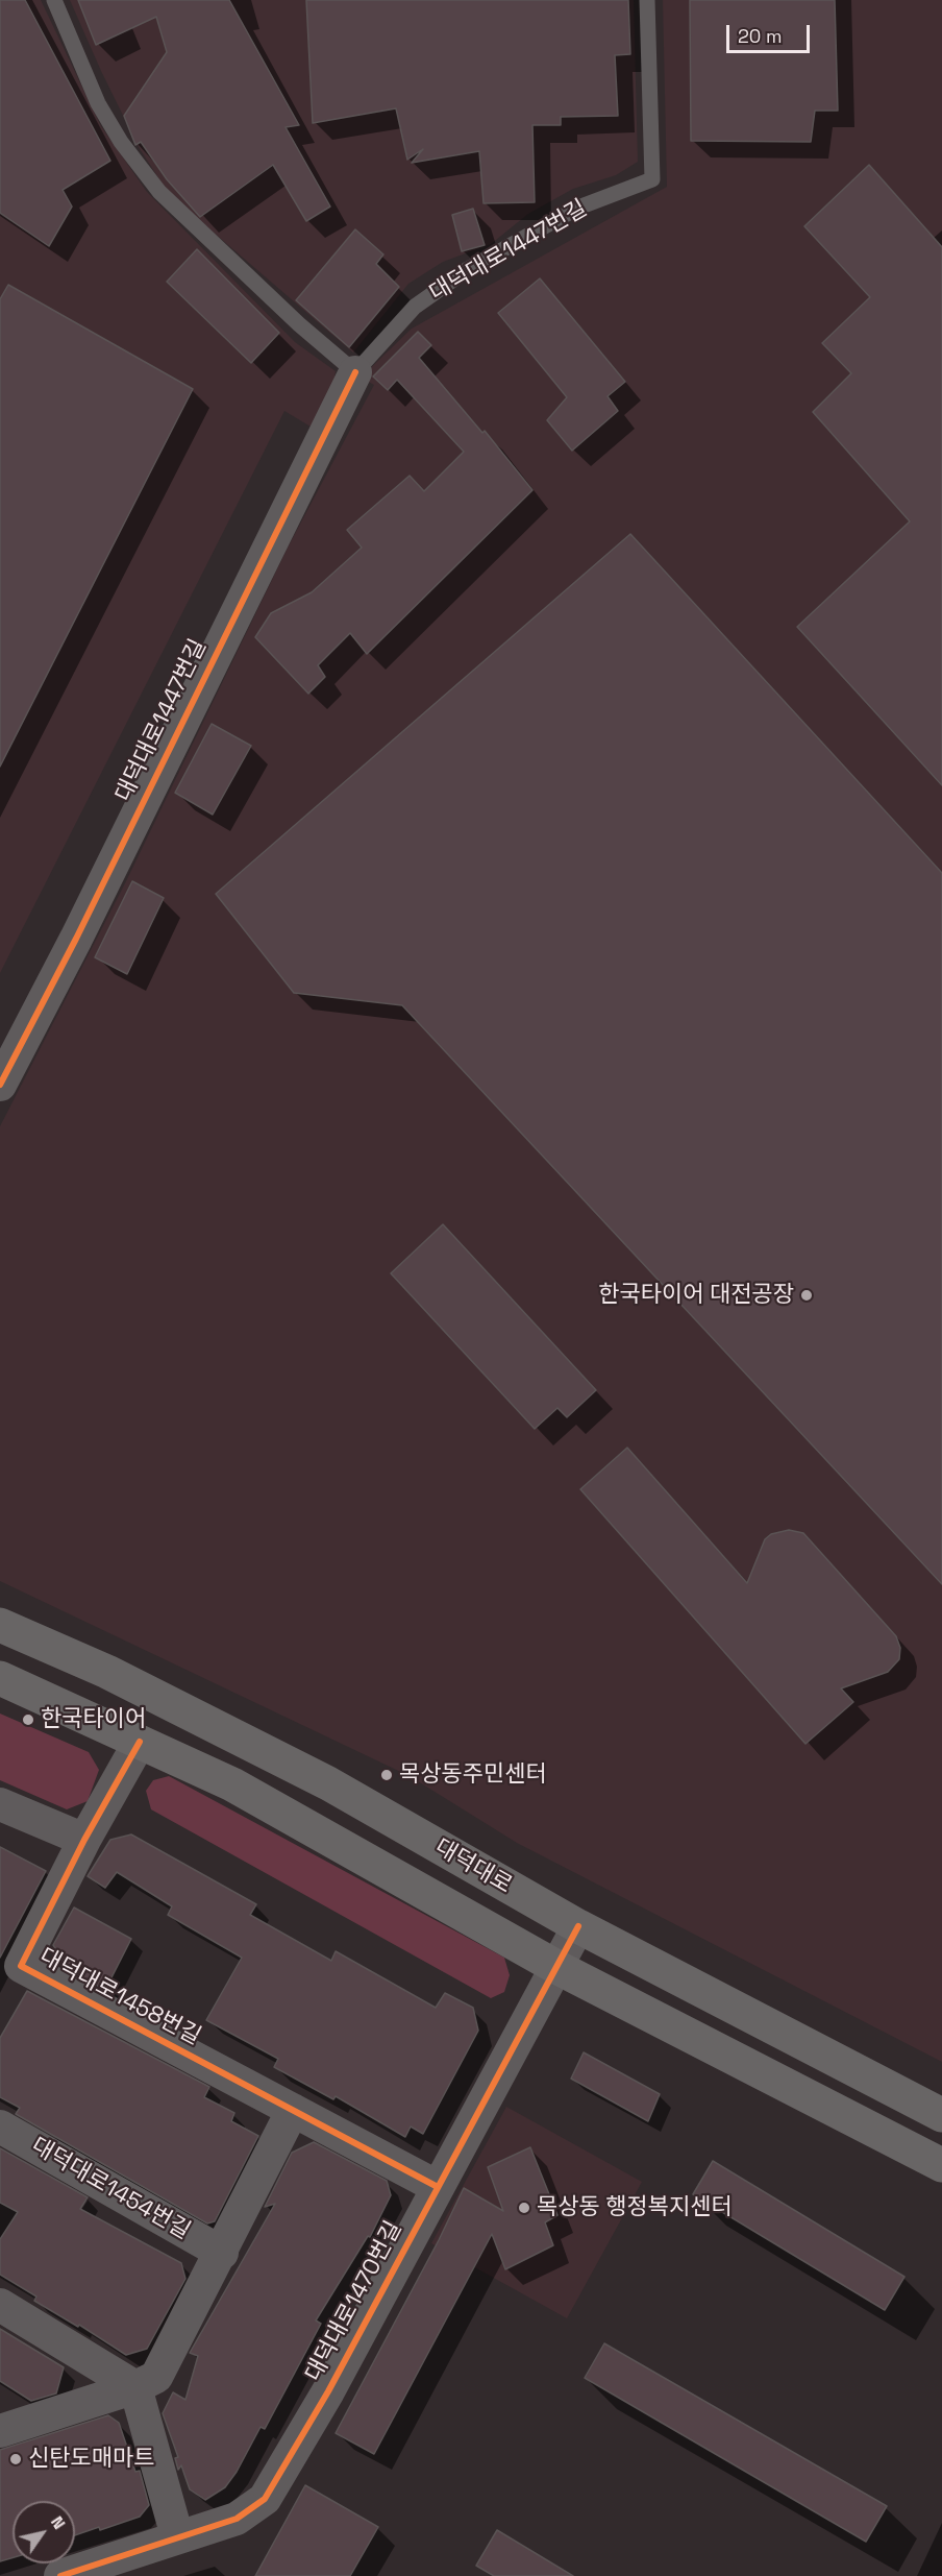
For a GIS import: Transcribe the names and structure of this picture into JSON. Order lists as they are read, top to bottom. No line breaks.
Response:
{"streets":{"main road":["대덕대로"],"street":["대덕대로1447번길","대덕대로1458번길","대덕대로1454번길","대덕대로1470번길"]},"crossings":[["대덕대로","대덕대로1458번길"],["대덕대로","대덕대로1470번길"],["대덕대로1458번길","대덕대로1470번길"]],"places":["한국타이어 대전공장","한국타이어","목상동주민센터","목상동 행정복지센터","신탄도매마트"],"scale_bar":"20 m","north":"top right"}
